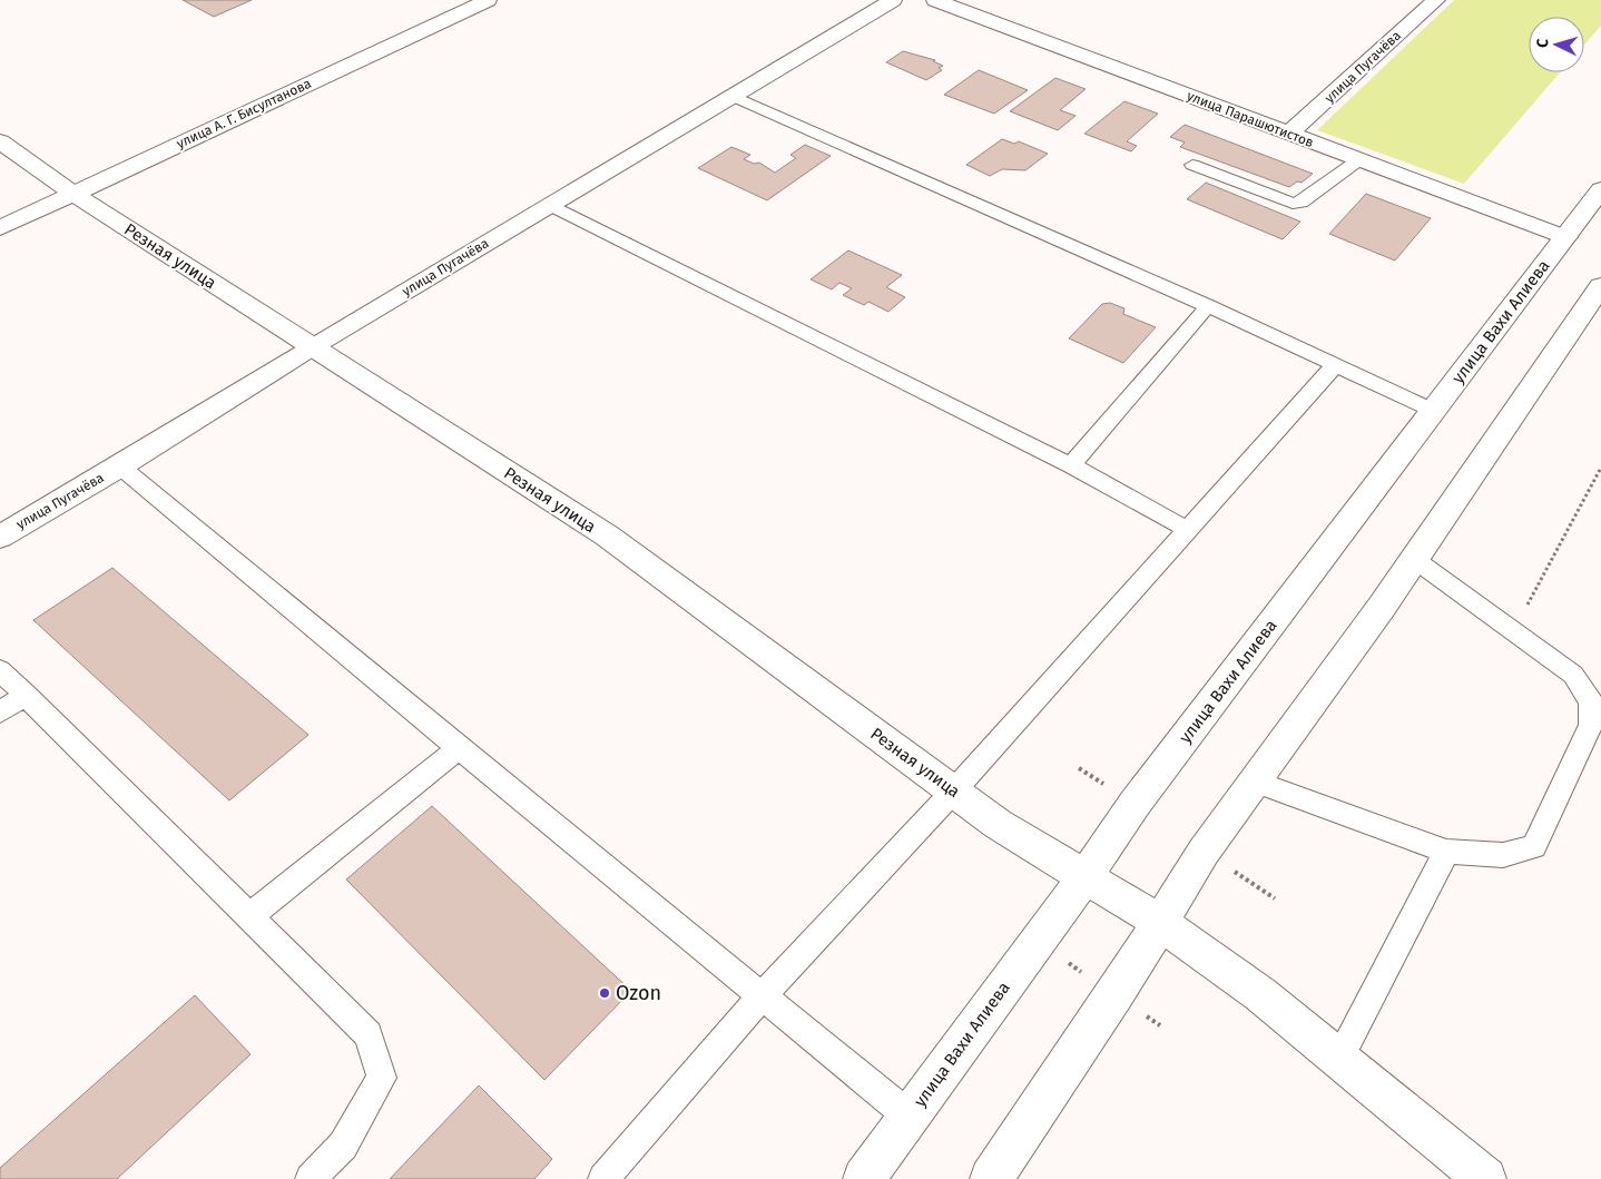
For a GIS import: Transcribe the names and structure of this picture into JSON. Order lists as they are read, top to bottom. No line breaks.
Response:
{"streets":{"street":["улица Пугачёва","улица А. Г. Бисултанова","улица Парашютистов","Резная улица","улица Вахи Алиева"]},"crossings":[["улица Пугачёва","улица Парашютистов"],["улица Пугачёва","Резная улица"],["улица А. Г. Бисултанова","Резная улица"],["улица Парашютистов","улица Вахи Алиева"],["Резная улица","улица Вахи Алиева"]],"places":["Ozon"],"north":"left"}
